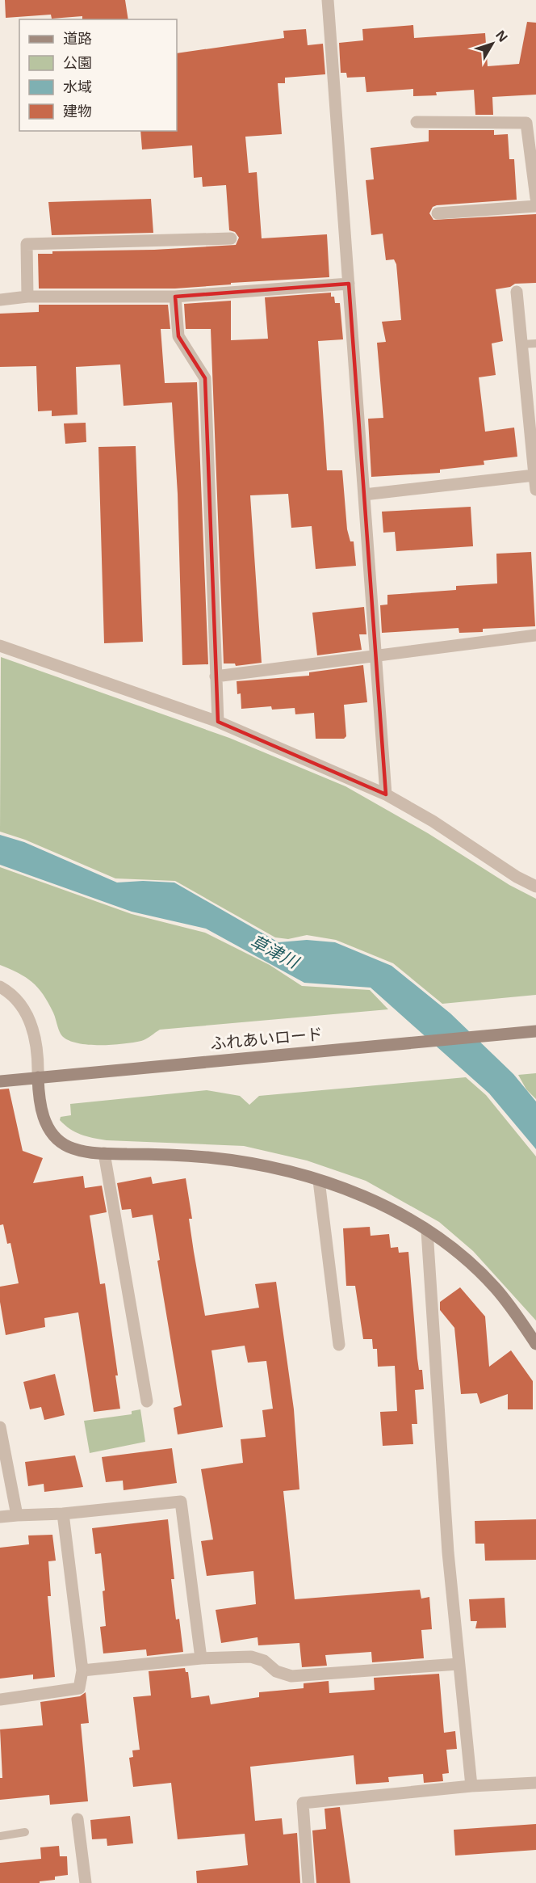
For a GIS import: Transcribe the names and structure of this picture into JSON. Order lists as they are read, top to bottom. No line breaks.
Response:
{"streets":{"street":["ふれあいロード"]},"water":["草津川"],"legend":["道路","公園","水域","建物"],"north":"top right"}
